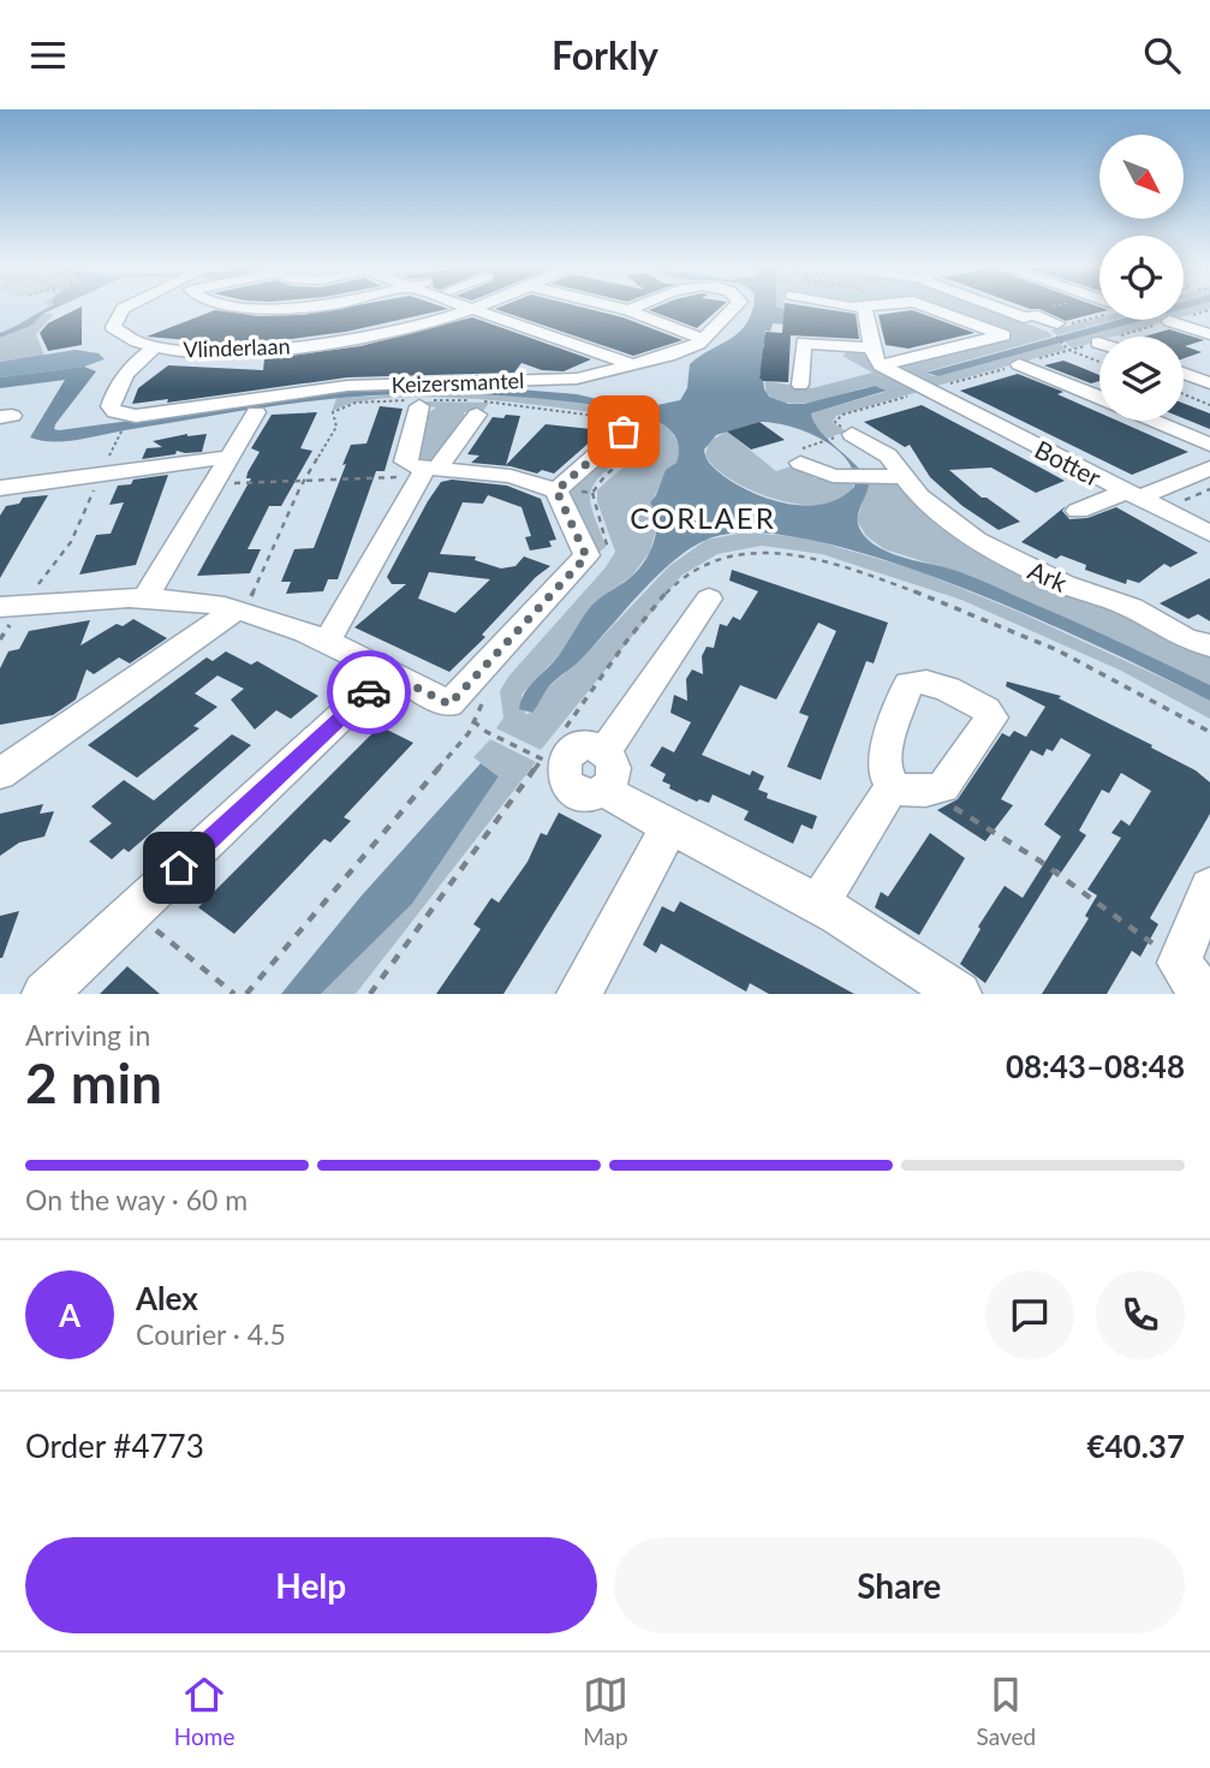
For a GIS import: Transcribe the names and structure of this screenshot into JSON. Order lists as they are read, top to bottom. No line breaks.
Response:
{"streets":{"street":["Vlinderlaan","Keizersmantel","Botter","Ark"]},"crossings":[["Vlinderlaan","Keizersmantel"]],"districts":["CORLAER"],"north":"bottom right","page":{"header":"Forkly","heading":["2 min","Arriving in","08:43–08:48"],"panel":["Alex","Courier · 4.5","Order #4773","€40.37"],"bar":"On the way · 60 m","round":"A","buttons":["Help","Share"],"tabs":["Home","Map","Saved"]}}
